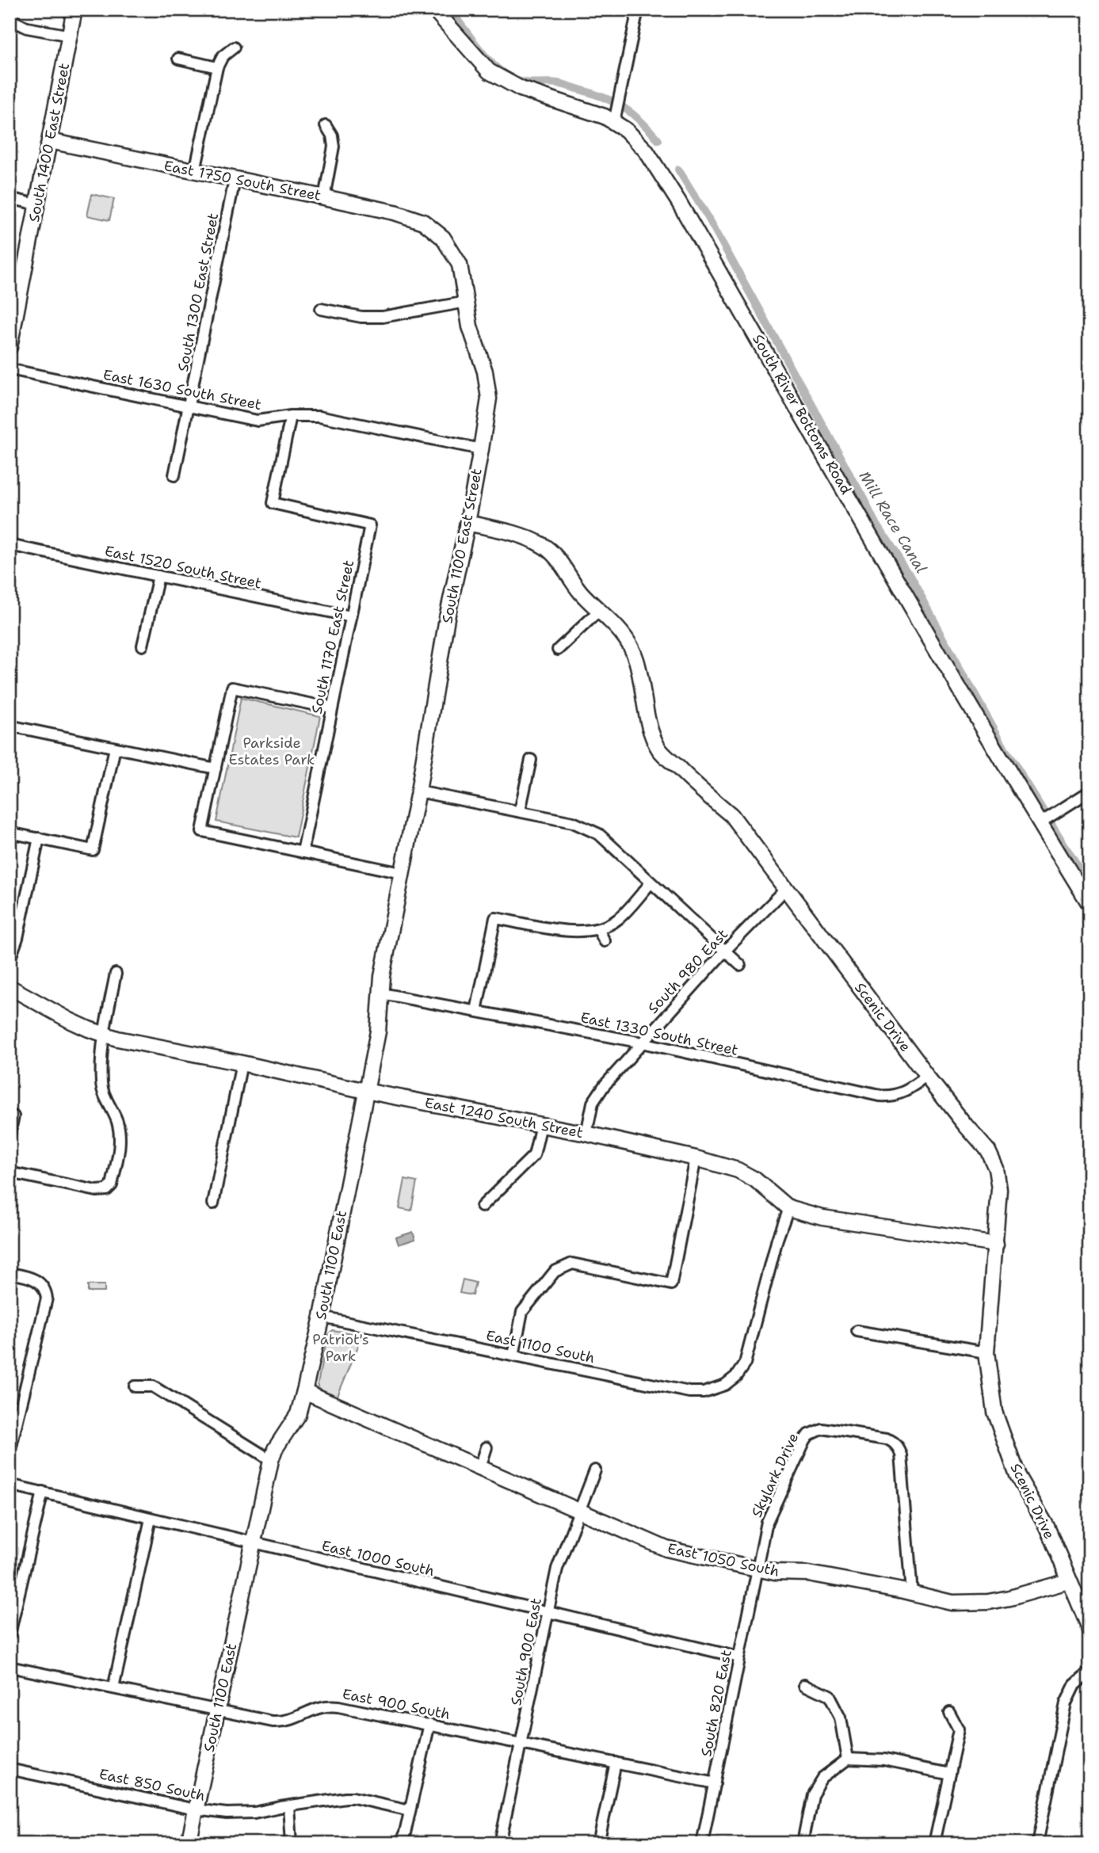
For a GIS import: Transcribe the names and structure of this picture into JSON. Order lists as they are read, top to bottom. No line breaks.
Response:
{"streets":{"street":["South 1400 East Street","East 1750 South Street","South 1300 East Street","East 1630 South Street","South River Bottoms Road","South 1100 East Street","East 1520 South Street","South 1170 East Street","South 980 East","Scenic Drive","East 1330 South Street","East 1240 South Street","South 1100 East","East 1100 South","Skylark Drive","East 1000 South","East 1050 South","South 900 East","South 820 East","East 900 South","East 850 South"]},"crossings":[["South 1400 East Street","East 1750 South Street"],["East 1750 South Street","South 1300 East Street"],["East 1750 South Street","South 1100 East Street"],["South 1300 East Street","East 1630 South Street"],["East 1630 South Street","South 1100 East Street"],["East 1630 South Street","South 1170 East Street"],["South 1100 East Street","Scenic Drive"],["South 1100 East Street","South 1100 East"],["East 1520 South Street","South 1170 East Street"],["South 980 East","Scenic Drive"],["South 980 East","East 1330 South Street"],["South 980 East","East 1240 South Street"],["Scenic Drive","East 1330 South Street"],["Scenic Drive","East 1240 South Street"],["Scenic Drive","East 1050 South"],["East 1330 South Street","South 1100 East"],["East 1240 South Street","South 1100 East"],["East 1240 South Street","East 1100 South"],["South 1100 East","East 1100 South"],["South 1100 East","East 1000 South"],["South 1100 East","East 1050 South"],["South 1100 East","East 900 South"],["South 1100 East","East 850 South"],["Skylark Drive","East 1050 South"],["Skylark Drive","South 820 East"],["East 1000 South","South 900 East"],["East 1000 South","South 820 East"],["East 1050 South","South 900 East"],["East 1050 South","South 820 East"],["South 900 East","East 900 South"],["South 820 East","East 900 South"]],"water":["Mill Race Canal"],"parks":["Parkside Estates Park","Patriot's Park"]}
